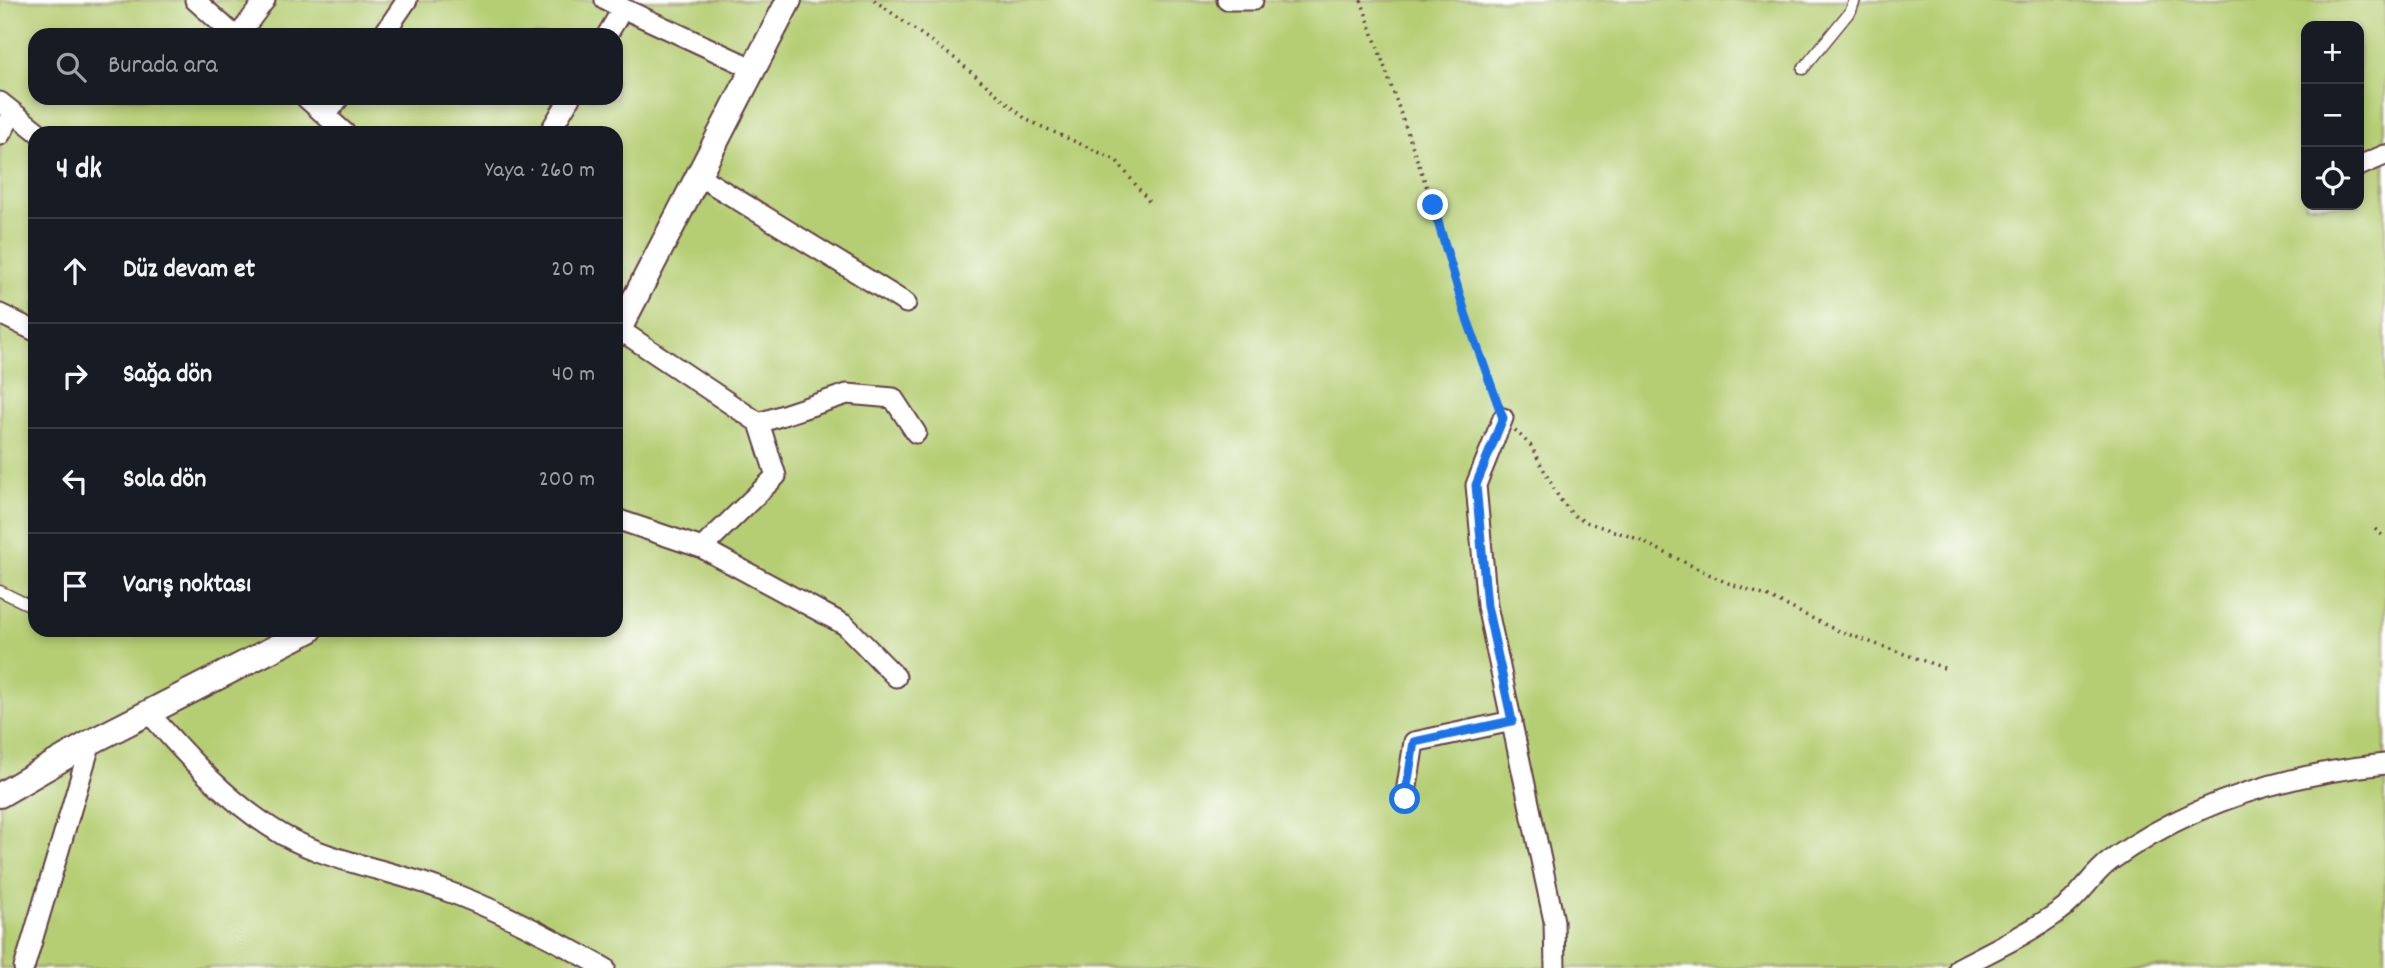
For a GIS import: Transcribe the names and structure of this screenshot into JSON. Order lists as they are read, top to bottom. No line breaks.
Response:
{"page":{"map_buttons":["+","−"],"search":"Burada ara","heading":["4 dk","Yaya · 260 m"],"list":[["Düz devam et","20 m"],["Sağa dön","40 m"],["Sola dön","200 m"],"Varış noktası"]}}
